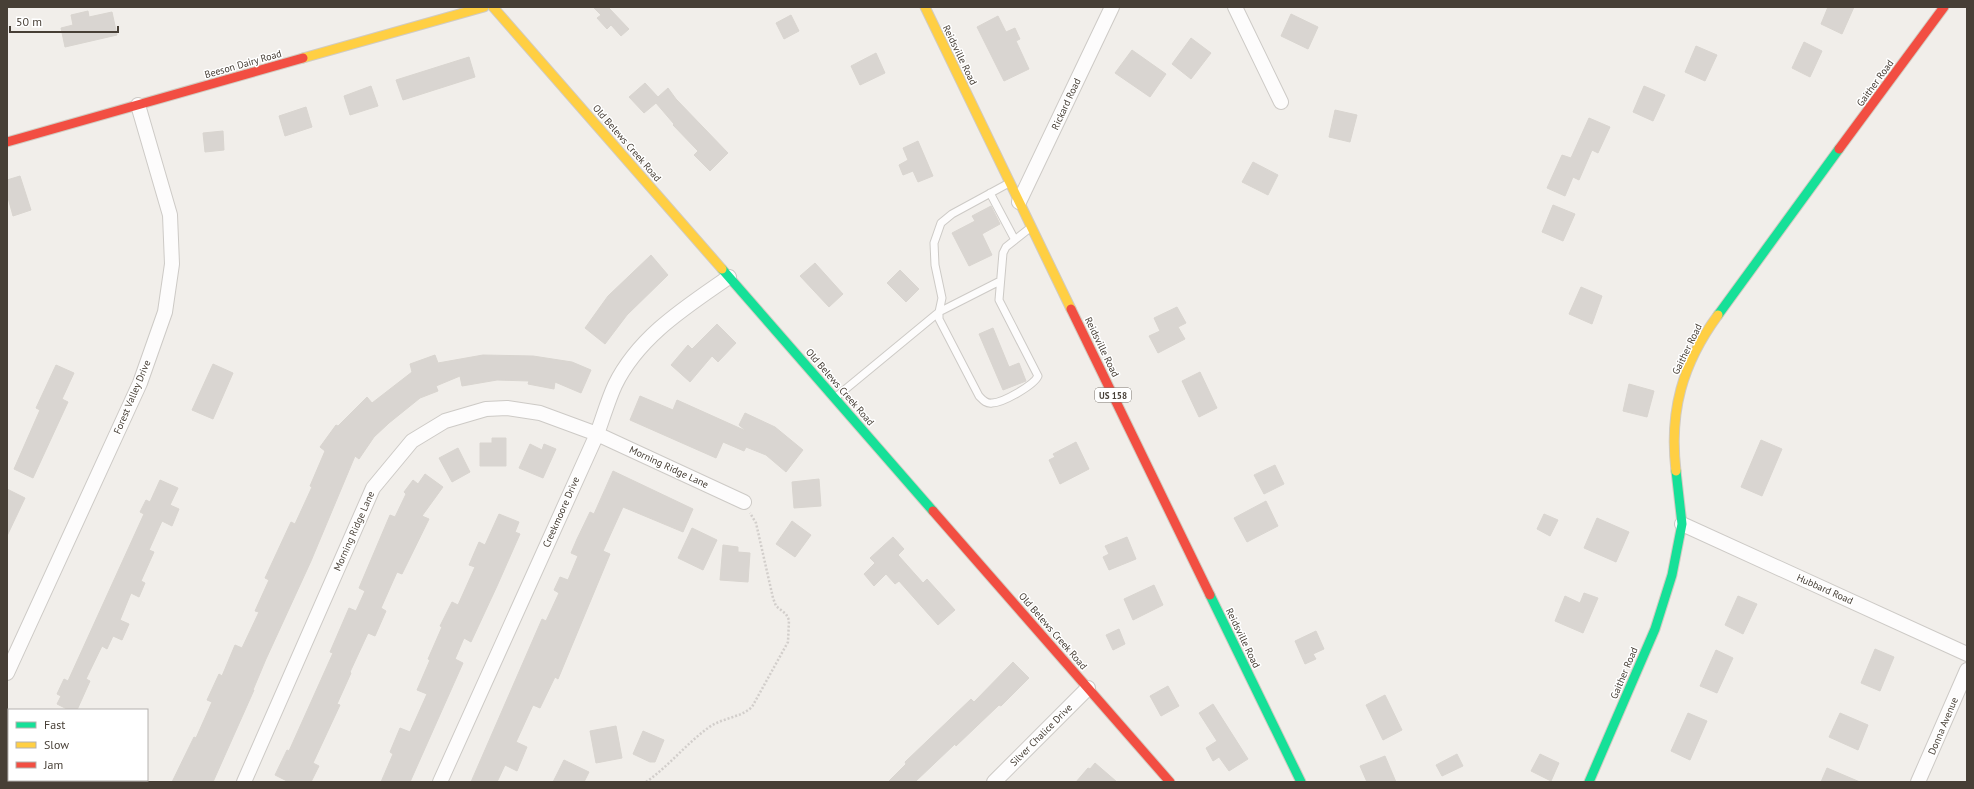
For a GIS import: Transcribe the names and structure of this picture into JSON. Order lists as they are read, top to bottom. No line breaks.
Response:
{"streets":{"main road":["Reidsville Road","Beeson Dairy Road","Gaither Road","Old Belews Creek Road","US 158"],"street":["Rickard Road","Forest Valley Drive","Morning Ridge Lane","Creekmoore Drive","Hubbard Road","Donna Avenue","Silver Chalice Drive"]},"crossings":[["Reidsville Road","Rickard Road"],["Beeson Dairy Road","Forest Valley Drive"],["Gaither Road","Hubbard Road"],["Old Belews Creek Road","Creekmoore Drive"],["Old Belews Creek Road","Silver Chalice Drive"],["Morning Ridge Lane","Creekmoore Drive"]],"legend":["Fast","Slow","Jam"],"scale_bar":"50 m"}
